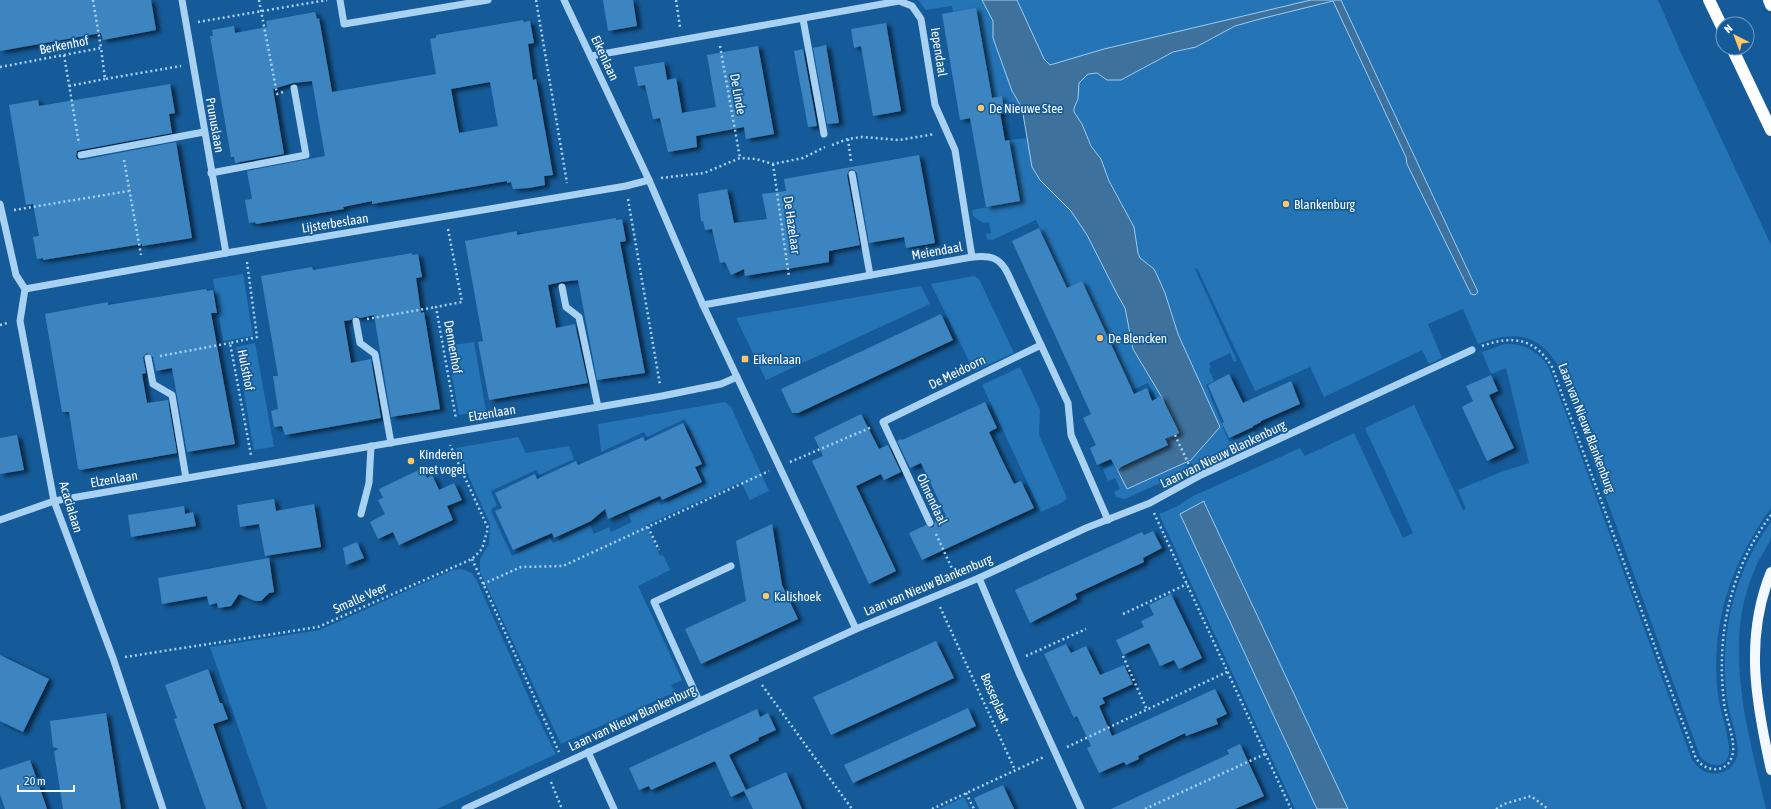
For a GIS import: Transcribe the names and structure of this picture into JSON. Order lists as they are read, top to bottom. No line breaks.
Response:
{"streets":{"street":["Iependaal","Eikenlaan","Prunuslaan","Lijsterbeslaan","Meiendaal","De Meidoorn","Elzenlaan","Laan van Nieuw Blankenburg","Olmendaal","Acacialaan"],"path":["Berkenhof","De Linde","De Hazelaar","Dennenhof","Hulsthof","Smalle Veer","Bosseplaat"]},"crossings":[["Iependaal","Eikenlaan"],["Iependaal","De Linde"],["Iependaal","Meiendaal"],["Eikenlaan","Lijsterbeslaan"],["Eikenlaan","Meiendaal"],["Eikenlaan","Elzenlaan"],["Eikenlaan","Laan van Nieuw Blankenburg"],["Prunuslaan","Lijsterbeslaan"],["Lijsterbeslaan","Dennenhof"],["Lijsterbeslaan","Hulsthof"],["Lijsterbeslaan","Acacialaan"],["De Hazelaar","Meiendaal"],["Meiendaal","De Meidoorn"],["Meiendaal","Laan van Nieuw Blankenburg"],["Dennenhof","Elzenlaan"],["Hulsthof","Elzenlaan"],["De Meidoorn","Olmendaal"],["Elzenlaan","Acacialaan"],["Elzenlaan","Smalle Veer"],["Laan van Nieuw Blankenburg","Olmendaal"],["Laan van Nieuw Blankenburg","Bosseplaat"],["Acacialaan","Smalle Veer"]],"places":{"other":["De Nieuwe Stee","Blankenburg","De Blencken","Kinderen met vogel","Kalishoek"],"transit":["Eikenlaan"]},"scale_bar":"20 m","north":"top left"}
